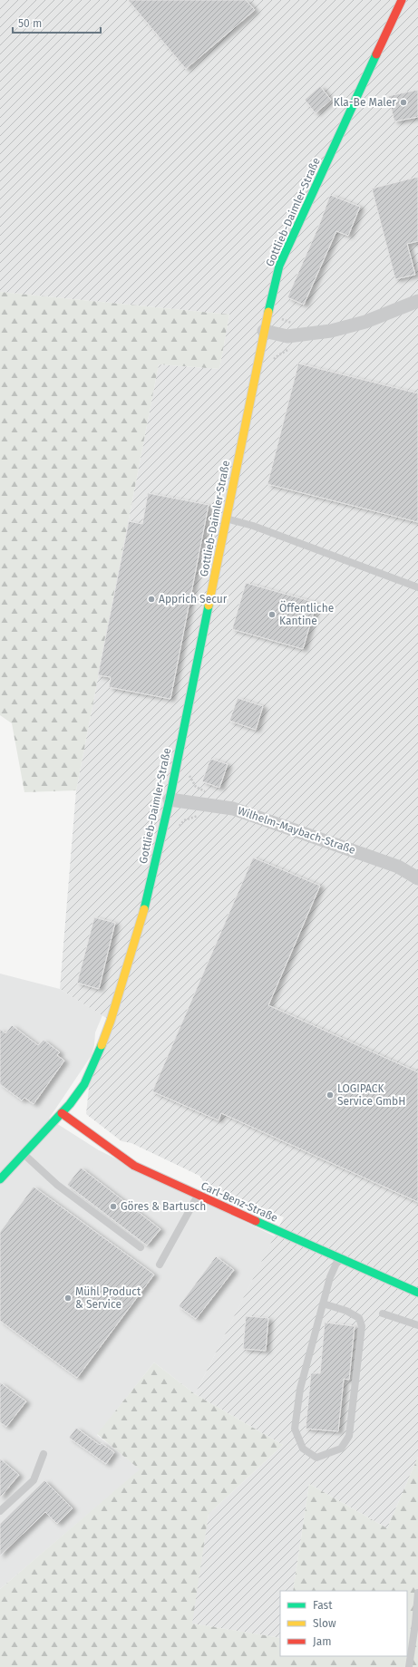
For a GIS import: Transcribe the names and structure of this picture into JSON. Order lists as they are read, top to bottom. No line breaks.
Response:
{"streets":{"street":["Gottlieb-Daimler-Straße","Wilhelm-Maybach-Straße","Carl-Benz-Straße"]},"crossings":[["Gottlieb-Daimler-Straße","Wilhelm-Maybach-Straße"],["Gottlieb-Daimler-Straße","Carl-Benz-Straße"]],"places":["Kla-Be Maler","Apprich Secur","Öffentliche Kantine","LOGIPACK Service GmbH","Göres & Bartusch","Mühl Product & Service"],"legend":["Fast","Slow","Jam"],"scale_bar":"50 m"}
